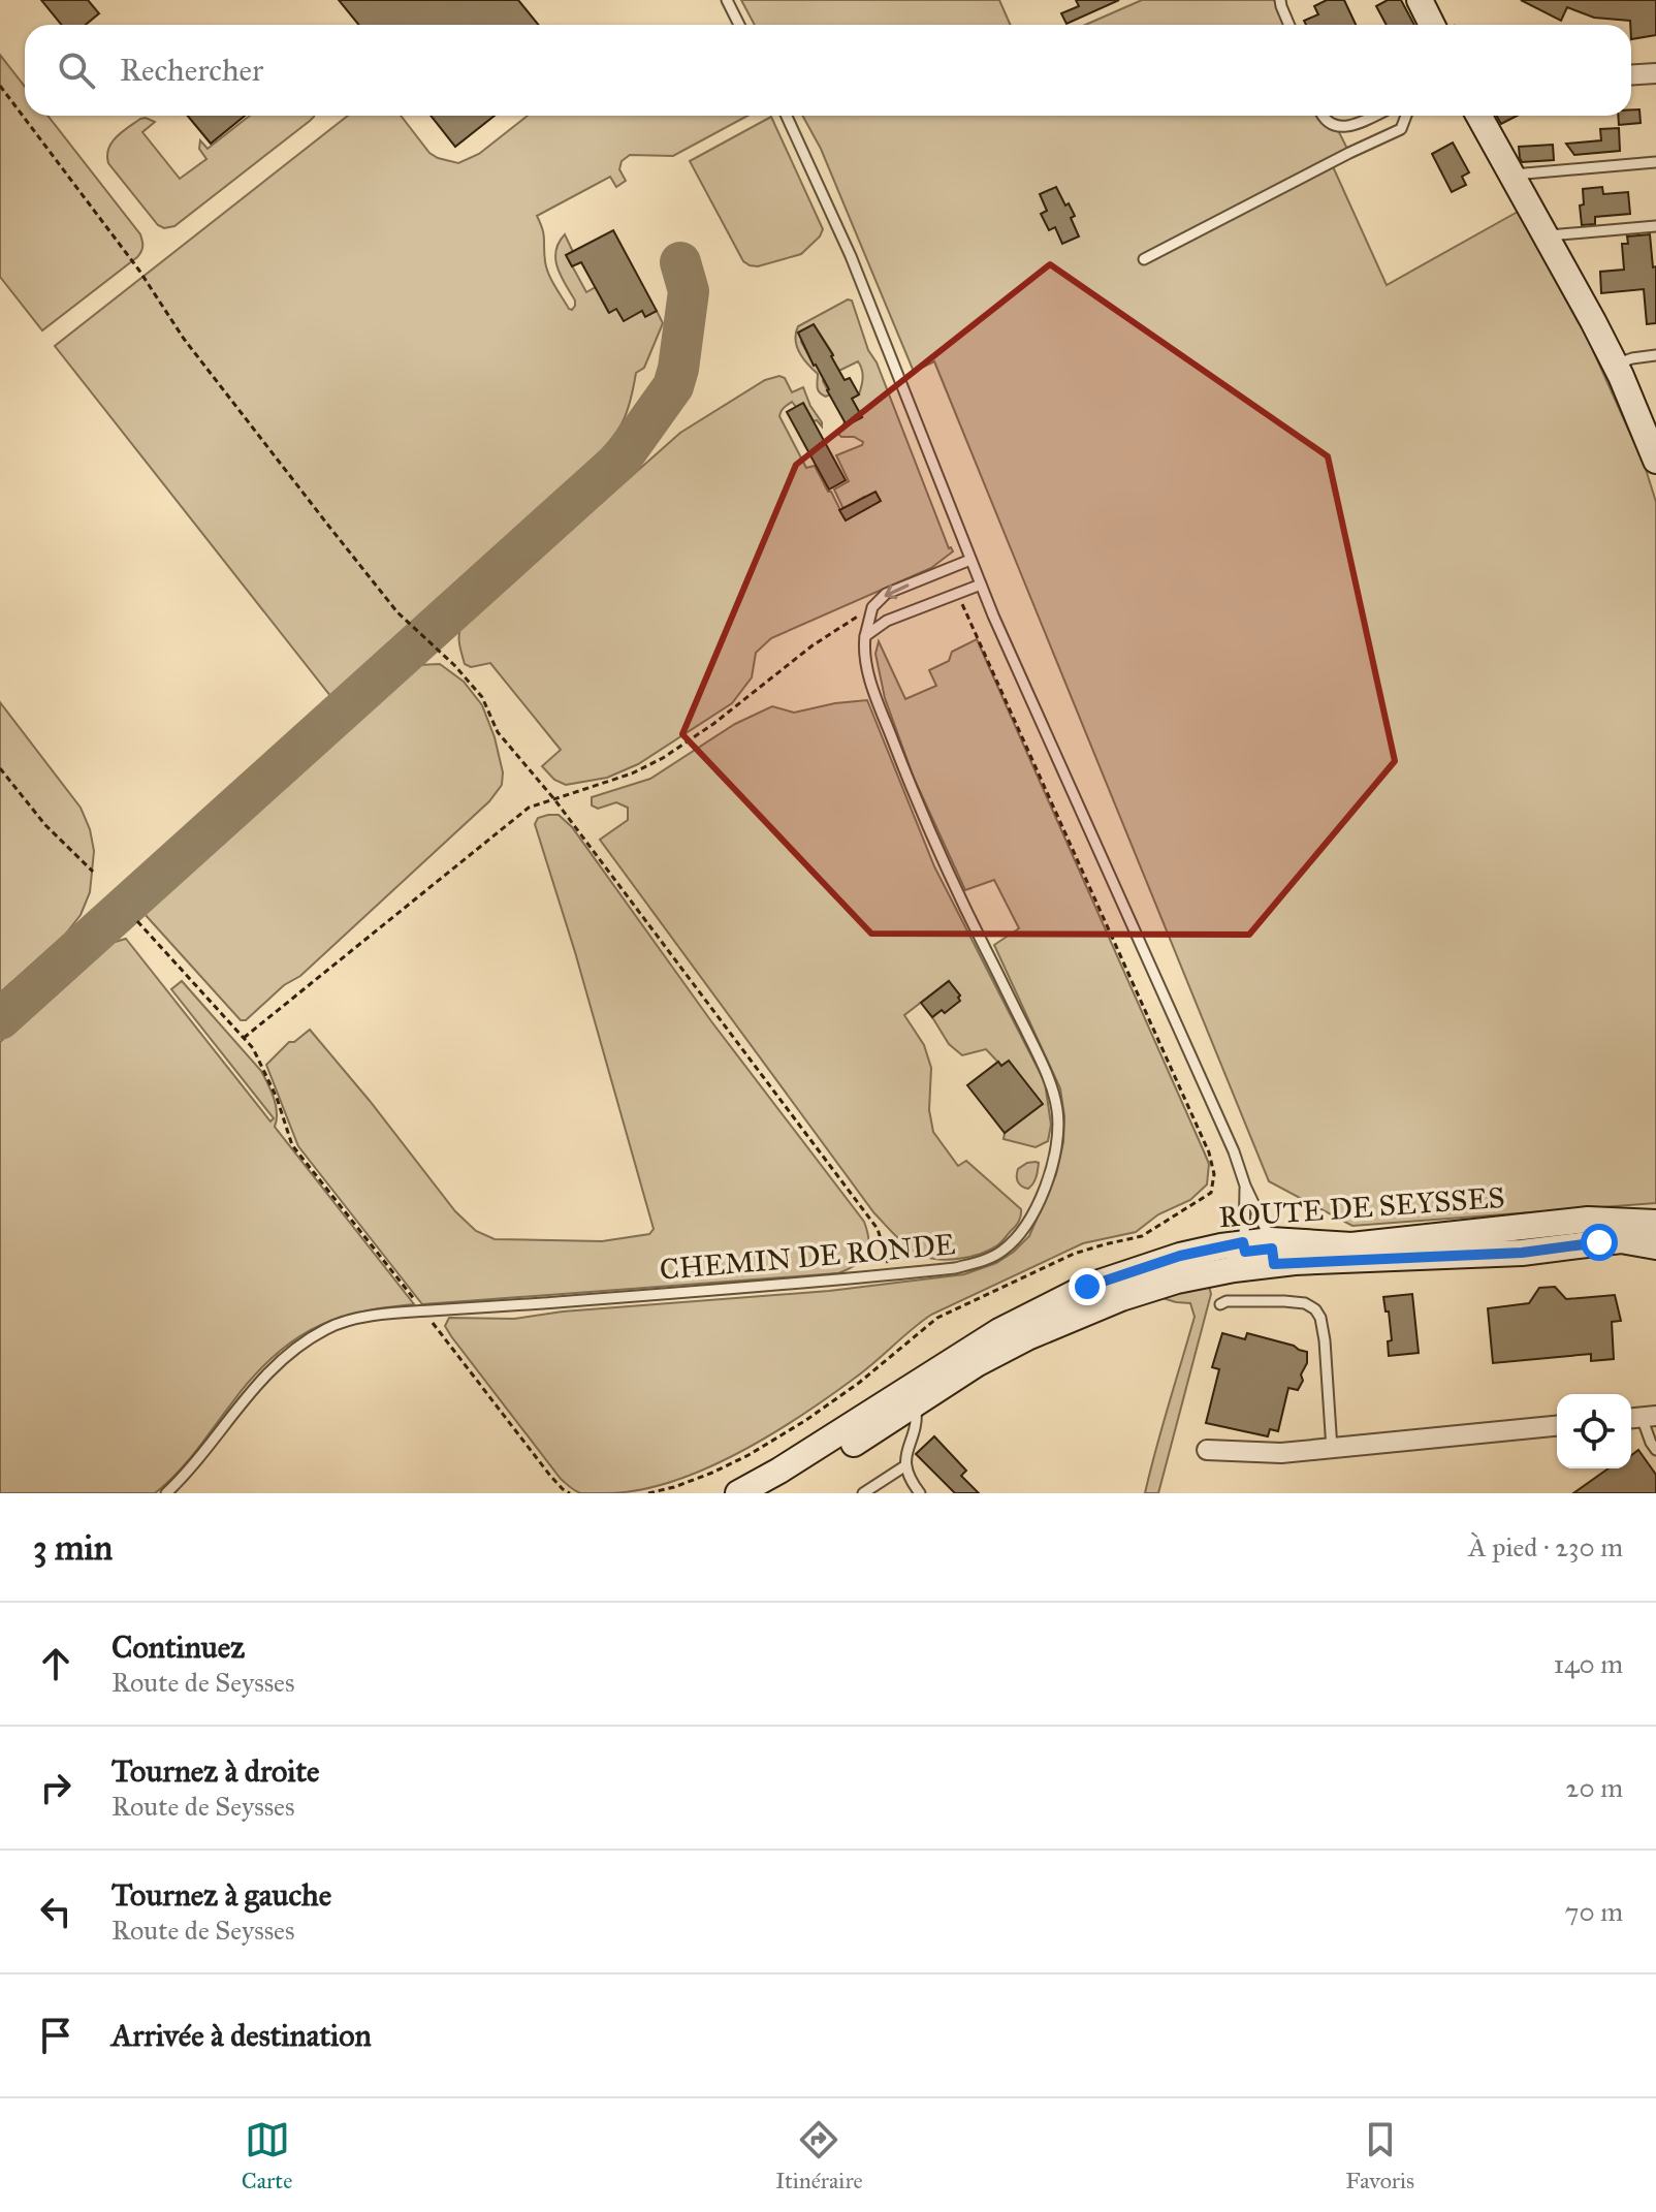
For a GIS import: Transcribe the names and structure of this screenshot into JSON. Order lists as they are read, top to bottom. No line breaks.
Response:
{"streets":{"main road":["ROUTE DE SEYSSES"],"lane":["CHEMIN DE RONDE"]},"page":{"search":"Rechercher","heading":["3 min","À pied · 230 m"],"list":[["Continuez","Route de Seysses","140 m"],["Tournez à droite","Route de Seysses","20 m"],["Tournez à gauche","Route de Seysses","70 m"],"Arrivée à destination"],"nav":["Carte","Itinéraire","Favoris"]}}
